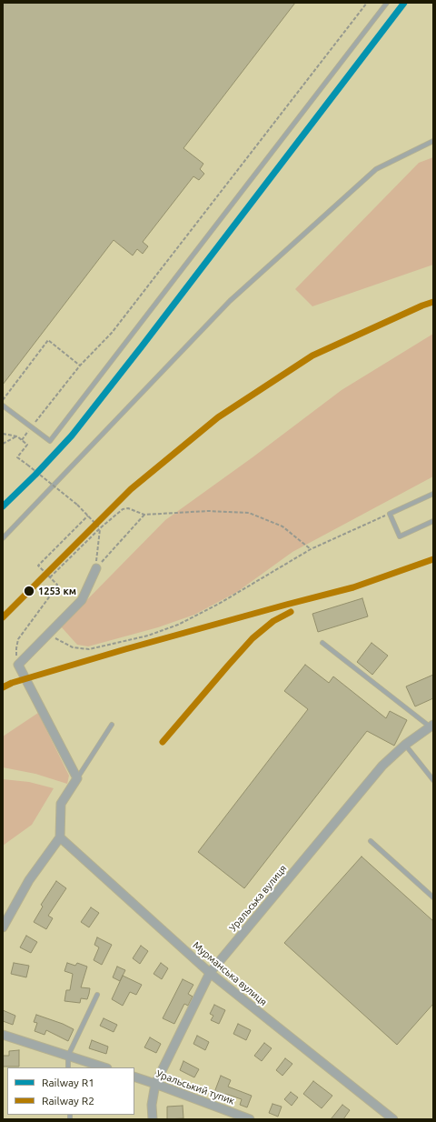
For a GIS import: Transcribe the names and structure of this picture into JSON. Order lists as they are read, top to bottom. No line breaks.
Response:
{"streets":{"street":["Уральська вулиця","Мурманська вулиця","Уральський тупик"]},"crossings":[["Уральська вулиця","Мурманська вулиця"],["Уральська вулиця","Уральський тупик"]],"places":["1253 км"],"lines":["rail line R1","rail line R2"],"legend":["Railway R1","Railway R2"]}
